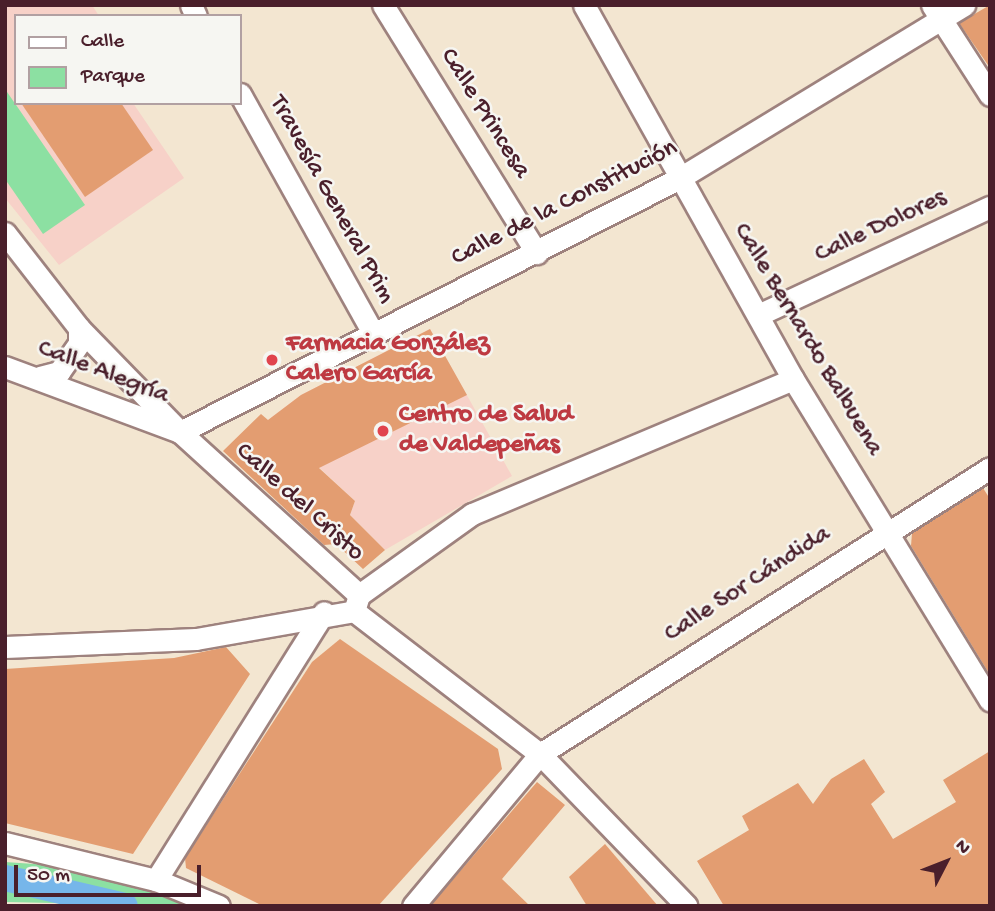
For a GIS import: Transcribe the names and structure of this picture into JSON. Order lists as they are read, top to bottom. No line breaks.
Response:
{"streets":{"street":["Calle Princesa","Travesía General Prim","Calle de la Constitución","Calle Dolores","Calle Bernardo Balbuena","Calle Alegría","Calle del Cristo","Calle Sor Cándida"]},"crossings":[["Calle Princesa","Calle de la Constitución"],["Travesía General Prim","Calle de la Constitución"],["Calle de la Constitución","Calle Bernardo Balbuena"],["Calle de la Constitución","Calle Alegría"],["Calle de la Constitución","Calle del Cristo"],["Calle Dolores","Calle Bernardo Balbuena"],["Calle Bernardo Balbuena","Calle Sor Cándida"],["Calle Alegría","Calle del Cristo"],["Calle del Cristo","Calle Sor Cándida"]],"places":["Farmacia González Calero García","Centro de Salud de Valdepeñas"],"legend":["Calle","Parque"],"scale_bar":"50 m","north":"top right"}
